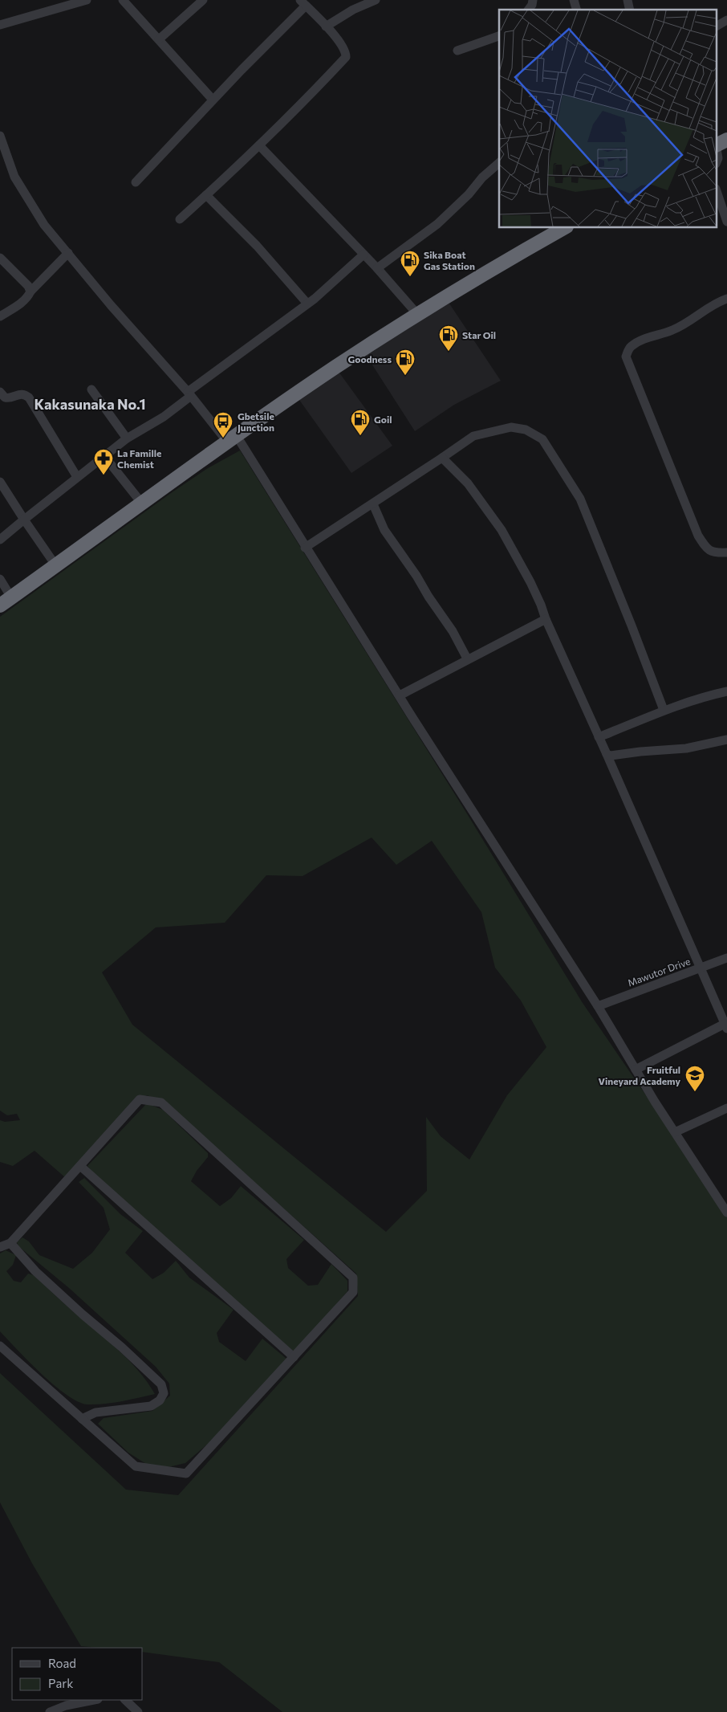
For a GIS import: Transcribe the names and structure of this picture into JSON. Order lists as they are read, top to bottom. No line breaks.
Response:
{"streets":{"street":["Mawutor Drive"]},"districts":["Kakasunaka No.1"],"places":{"fuel station":["Sika Boat Gas Station","Star Oil","Goodness","Goil"],"bus stop":["Gbetsile Junction"],"pharmacy":["La Famille Chemist"],"school or university":["Fruitful Vineyard Academy"]},"legend":["Road","Park"]}
